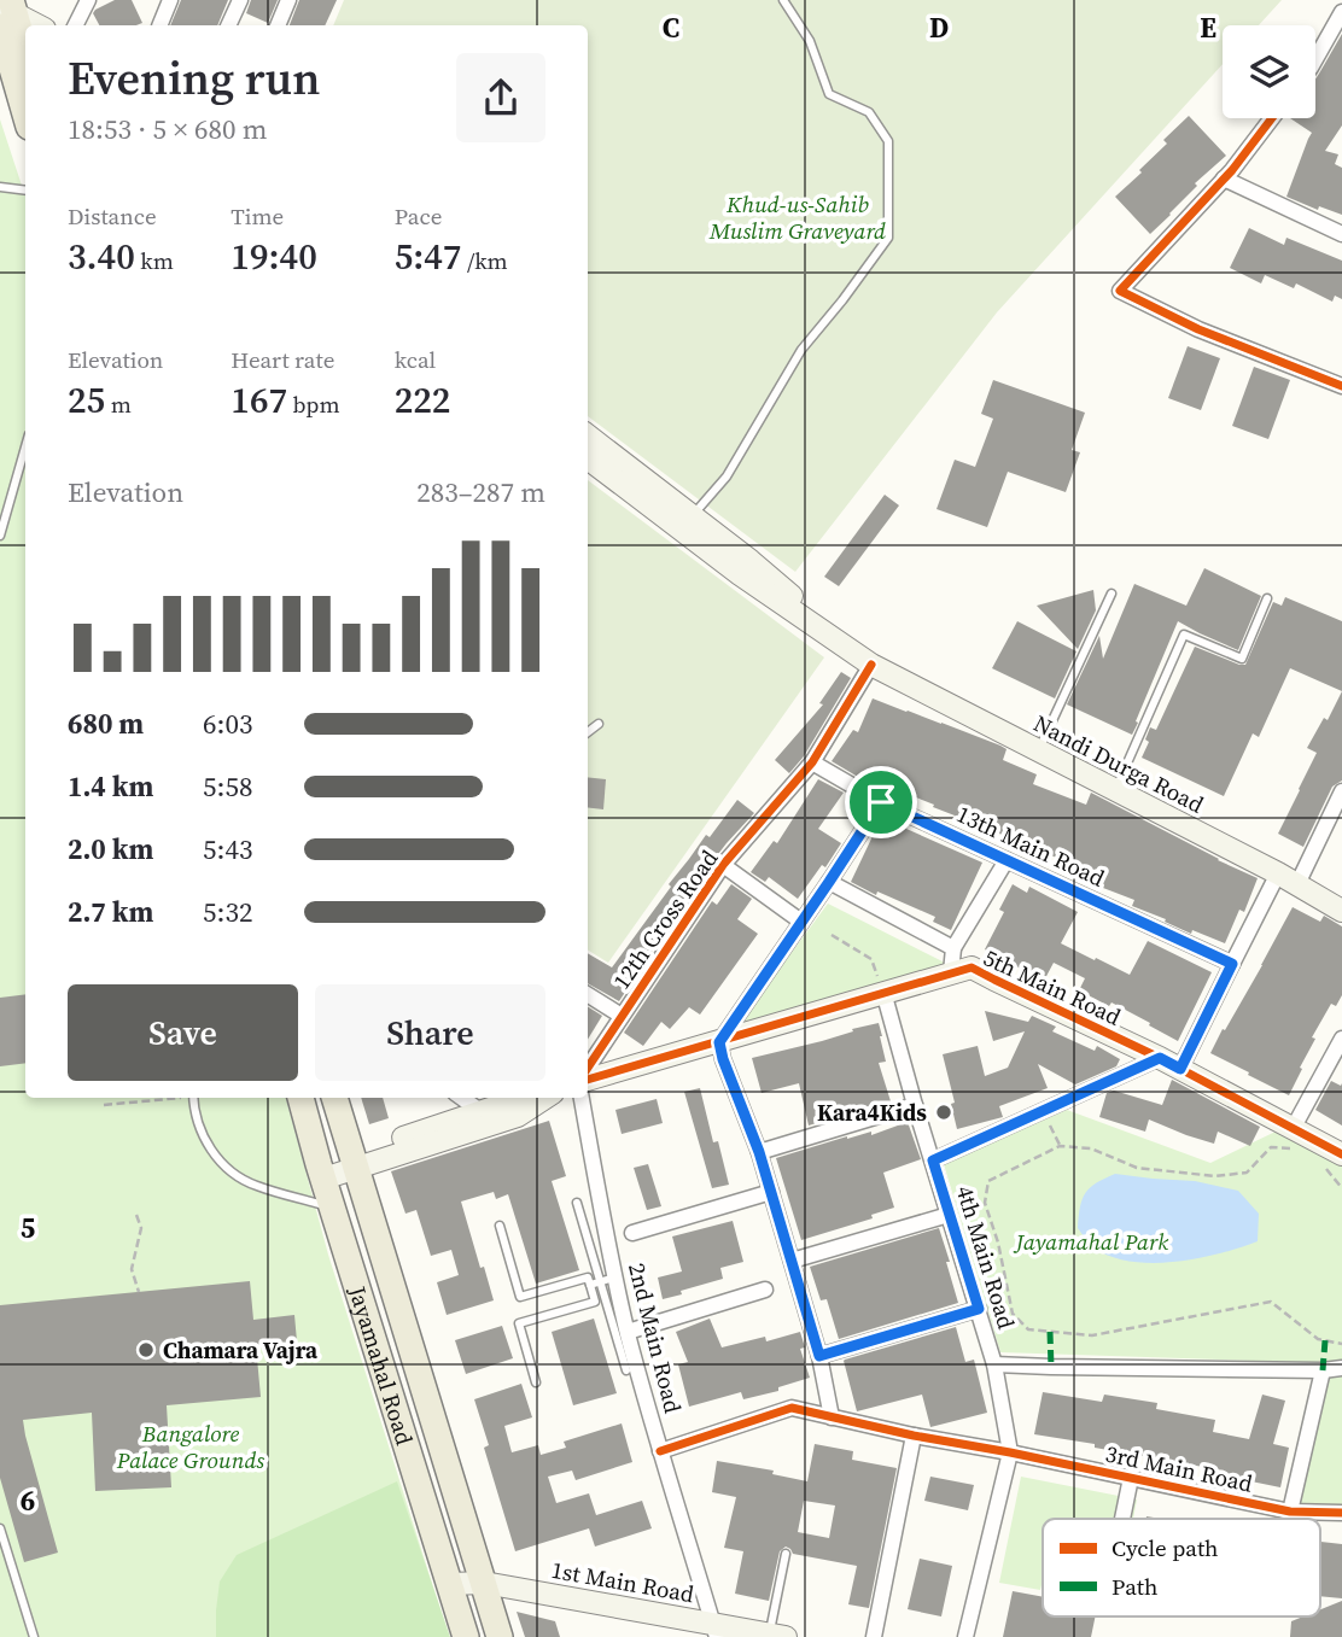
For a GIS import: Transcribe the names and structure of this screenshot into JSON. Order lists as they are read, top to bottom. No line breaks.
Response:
{"streets":{"main road":["Jayamahal Road"],"street":["Nandi Durga Road","13th Main Road","12th Cross Road","5th Main Road","4th Main Road","2nd Main Road","3rd Main Road","1st Main Road"]},"crossings":[["Nandi Durga Road","12th Cross Road"],["13th Main Road","12th Cross Road"],["5th Main Road","4th Main Road"],["4th Main Road","3rd Main Road"],["2nd Main Road","3rd Main Road"],["2nd Main Road","1st Main Road"],["Jayamahal Road","1st Main Road"]],"parks":["Khud-us-Sahib Muslim Graveyard","Jayamahal Park","Bangalore Palace Grounds"],"places":["Kara4Kids","Chamara Vajra"],"legend":["Cycle path","Path"],"page":{"heading":["Evening run","18:53 · 5 × 680 m"],"stats":[["Distance","3.40 km"],["Time","19:40"],["Pace","5:47 /km"],["Elevation","25 m"],["Heart rate","167 bpm"],["kcal","222"]],"chart":["Elevation","283–287 m"],"list":[{"name":"680 m","note":"6:03"},{"name":"1.4 km","note":"5:58"},{"name":"2.0 km","note":"5:43"},{"name":"2.7 km","note":"5:32"}],"buttons":["Save","Share"]},"grid":{"columns":["C","D","E"],"rows":["5","6"]}}
